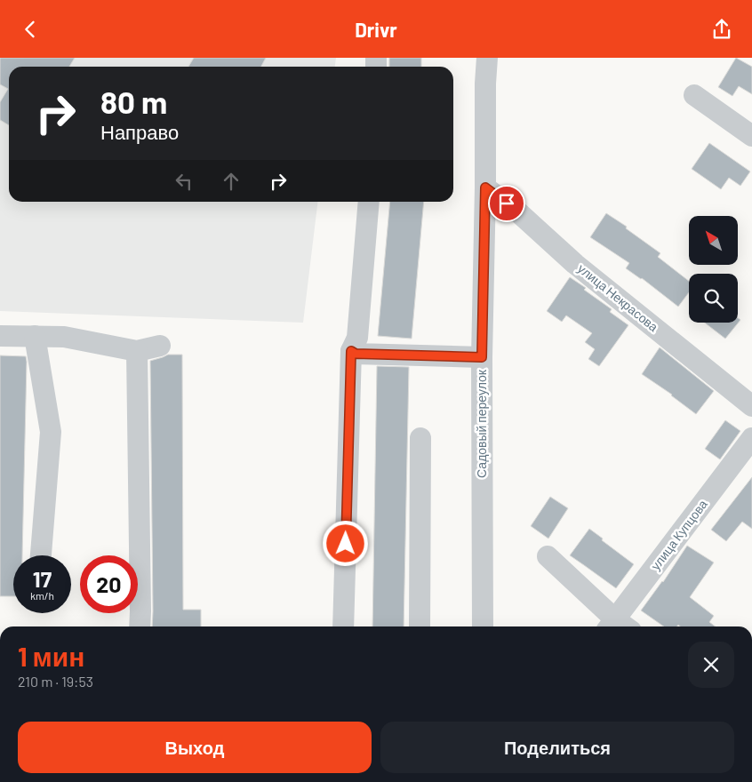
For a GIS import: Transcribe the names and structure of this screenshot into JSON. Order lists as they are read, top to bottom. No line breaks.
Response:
{"streets":{"street":["улица Некрасова","Садовый переулок","улица Купцова"]},"crossings":[["улица Некрасова","Садовый переулок"]],"north":"top left","page":{"header":"Drivr","turn":["80 m","Направо"],"speed":"17 km/h","limit":"20","heading":["1 мин","210 m · 19:53"],"buttons":["Выход","Поделиться"]}}
